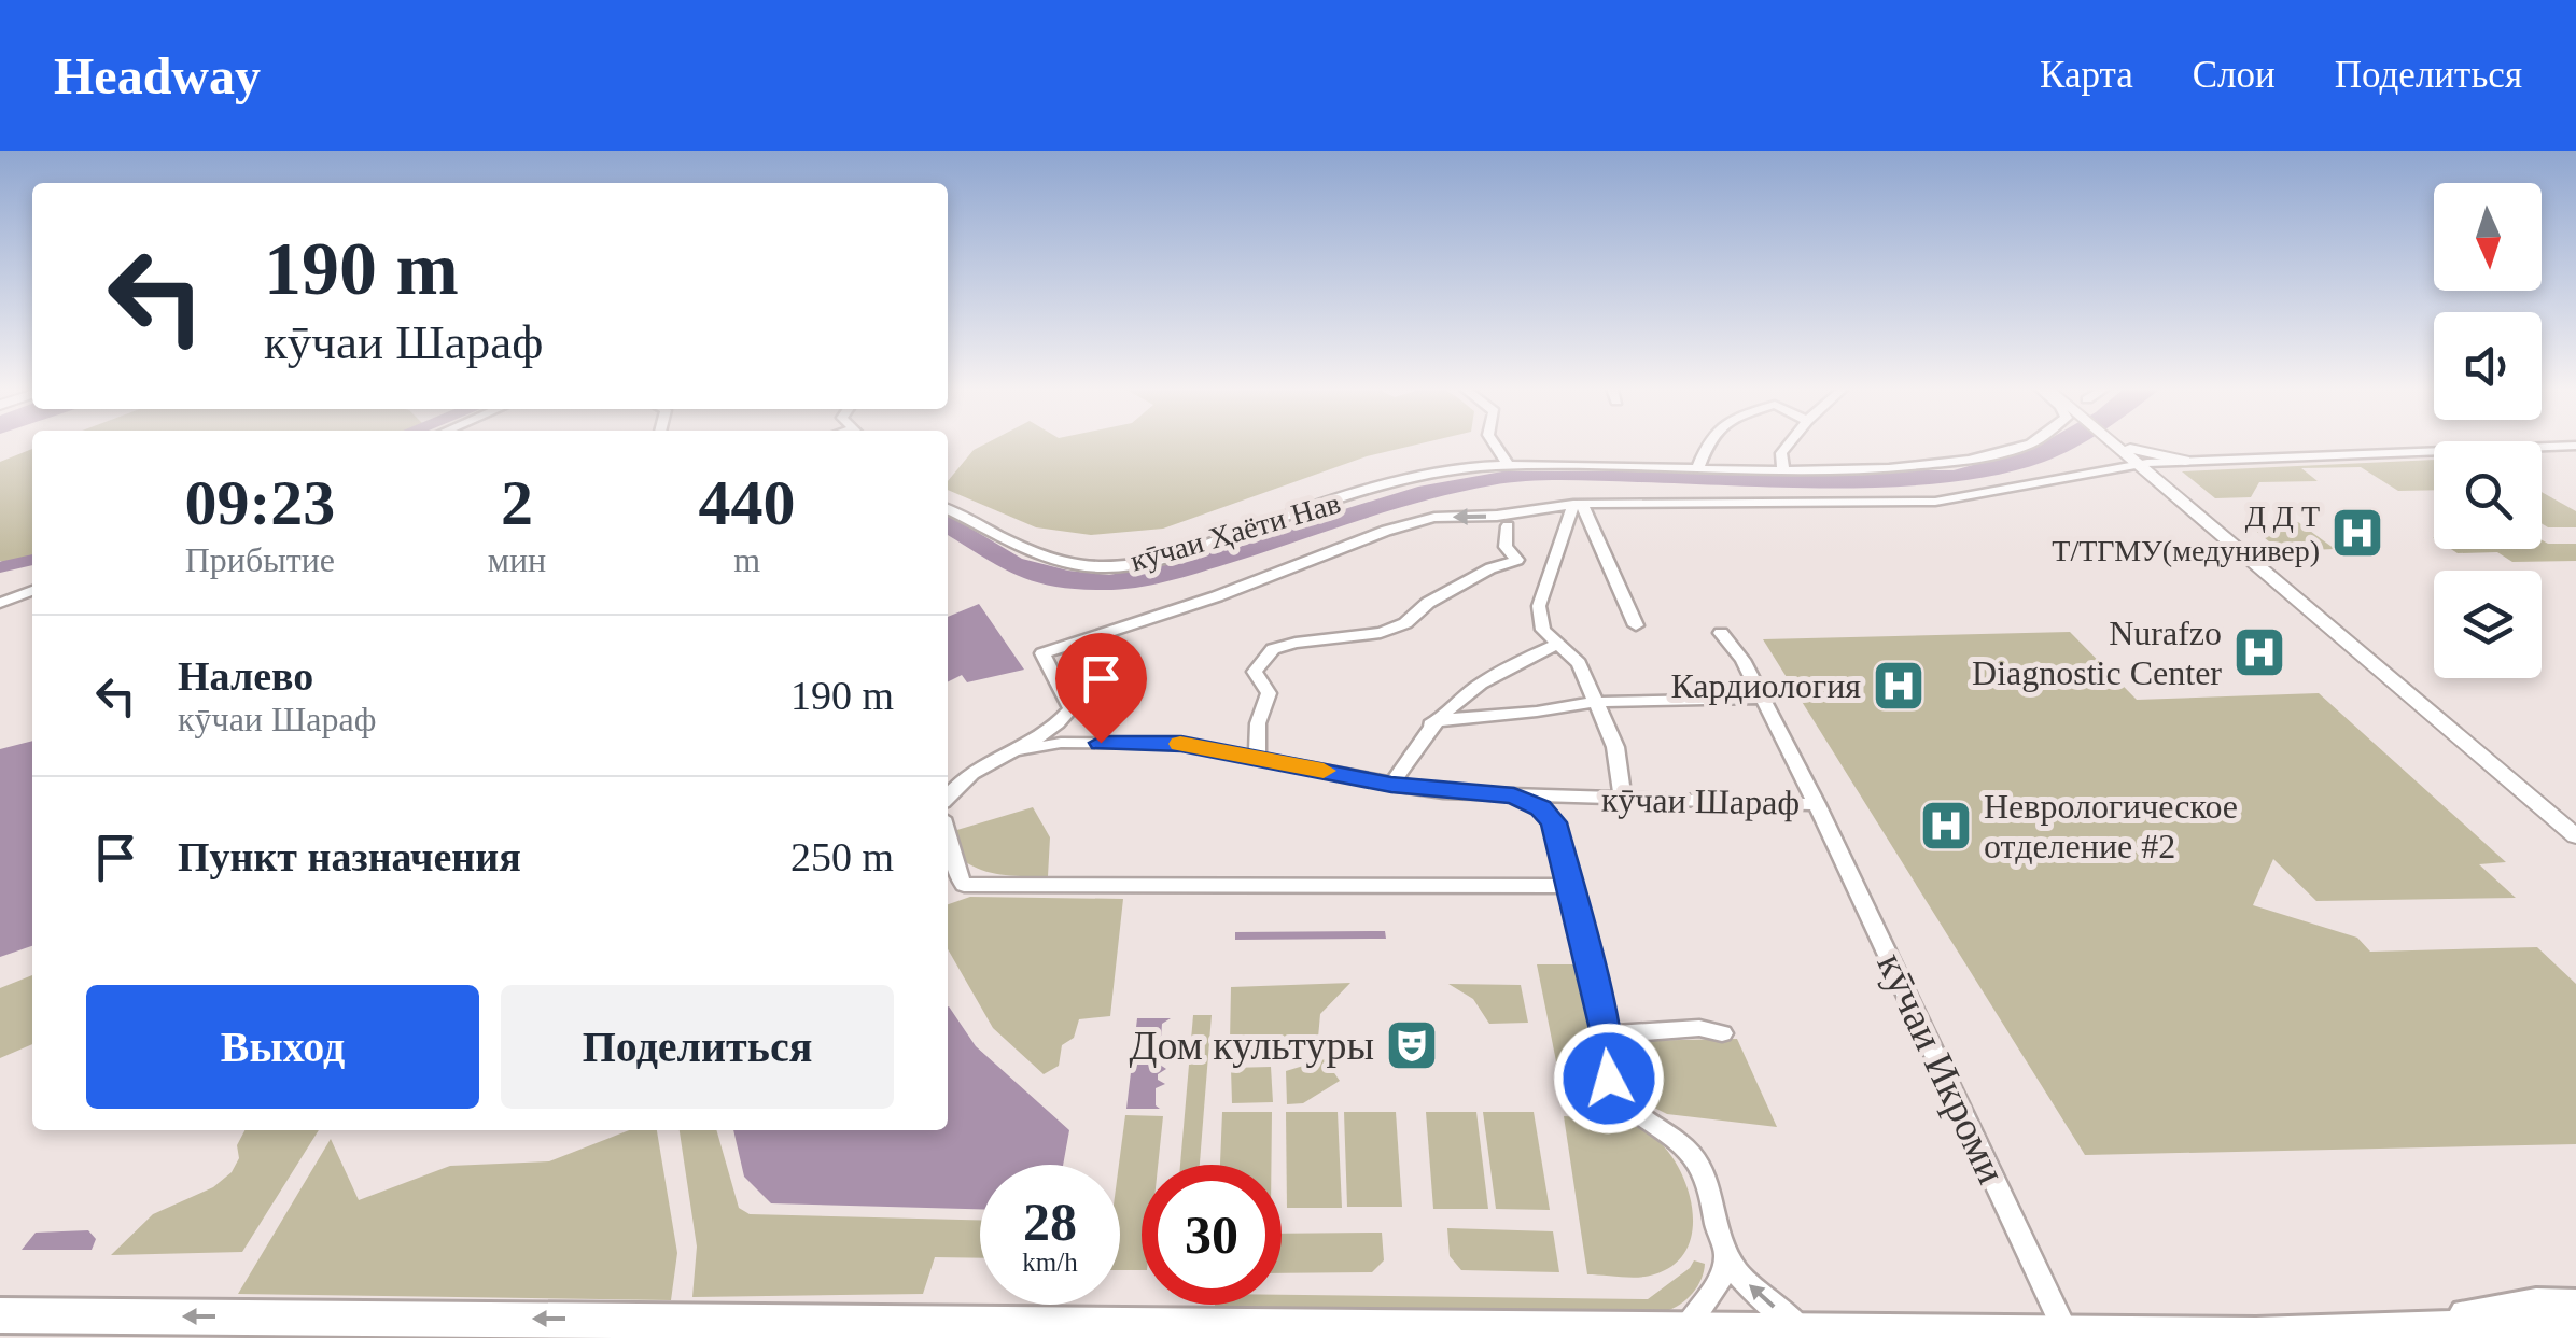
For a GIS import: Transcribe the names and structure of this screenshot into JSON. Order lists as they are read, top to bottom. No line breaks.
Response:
{"streets":{"street":["кӯчаи Ҳаёти Нав","кӯчаи Шараф","кӯчаи Икроми"]},"crossings":[["кӯчаи Шараф","кӯчаи Икроми"]],"places":{"hospital":["Д Д Т Т/ТГМУ(медунивер)","Nurafzo Diagnostic Center","Кардиология","Неврологическое отделение #2"],"theatre":["Дом культуры"]},"north":"bottom","page":{"header":"Headway","nav":["Карта","Слои","Поделиться"],"turn":["190 m","кӯчаи Шараф"],"eta":["09:23","Прибытие","2","мин","440","m"],"list":[{"name":"Налево","note":"кӯчаи Шараф","value":"190 m"},{"name":"Пункт назначения","value":"250 m"}],"buttons":["Выход","Поделиться"],"speed":"28 km/h","limit":"30"}}
